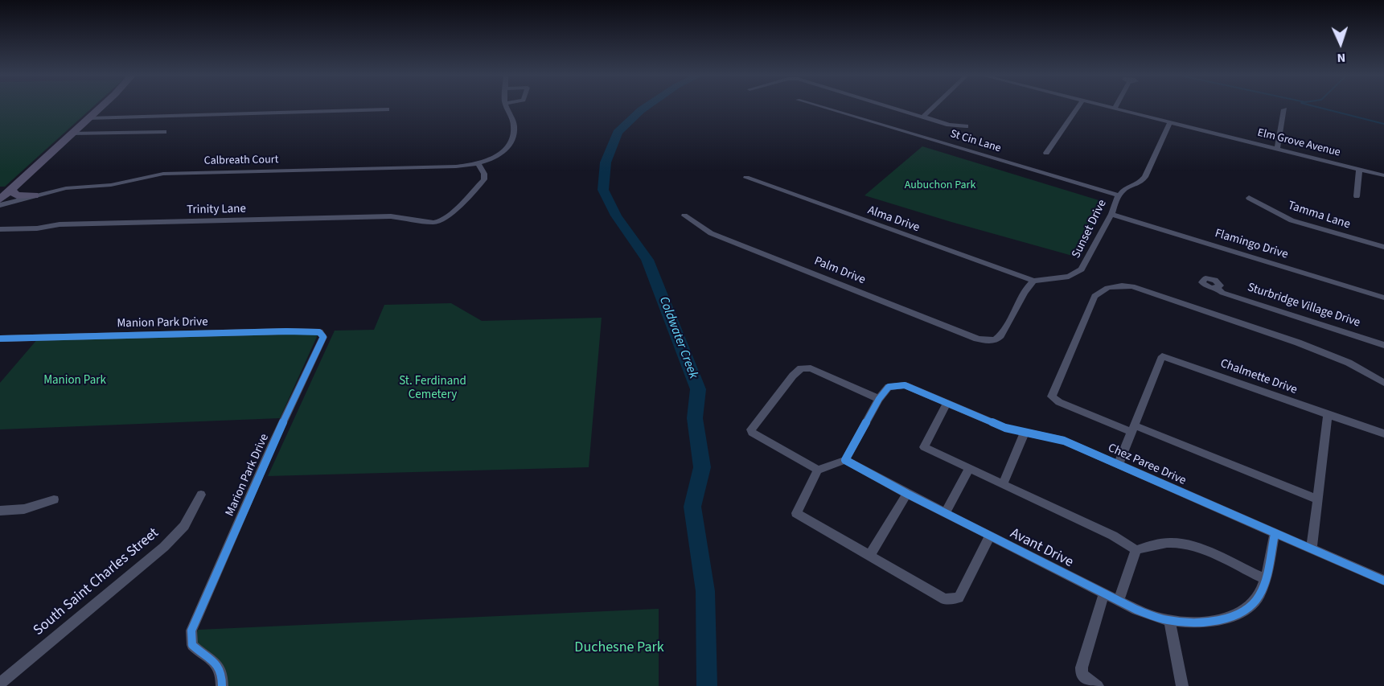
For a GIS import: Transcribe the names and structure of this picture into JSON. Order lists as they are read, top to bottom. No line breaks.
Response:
{"streets":{"street":["St Cin Lane","Elm Grove Avenue","Calbreath Court","Trinity Lane","Tamma Lane","Alma Drive","Sunset Drive","Flamingo Drive","Palm Drive","Sturbridge Village Drive","Manion Park Drive","Chalmette Drive","Chez Paree Drive","Marion Park Drive","Avant Drive","South Saint Charles Street"]},"crossings":[["St Cin Lane","Sunset Drive"],["Elm Grove Avenue","Sunset Drive"],["Calbreath Court","Trinity Lane"],["Alma Drive","Sunset Drive"],["Alma Drive","Palm Drive"],["Sunset Drive","Flamingo Drive"],["Sunset Drive","Palm Drive"],["Manion Park Drive","Marion Park Drive"],["Chalmette Drive","Chez Paree Drive"],["Chez Paree Drive","Avant Drive"]],"water":["Coldwater Creek"],"parks":["Aubuchon Park","Manion Park","St. Ferdinand Cemetery","Duchesne Park"],"north":"bottom"}
